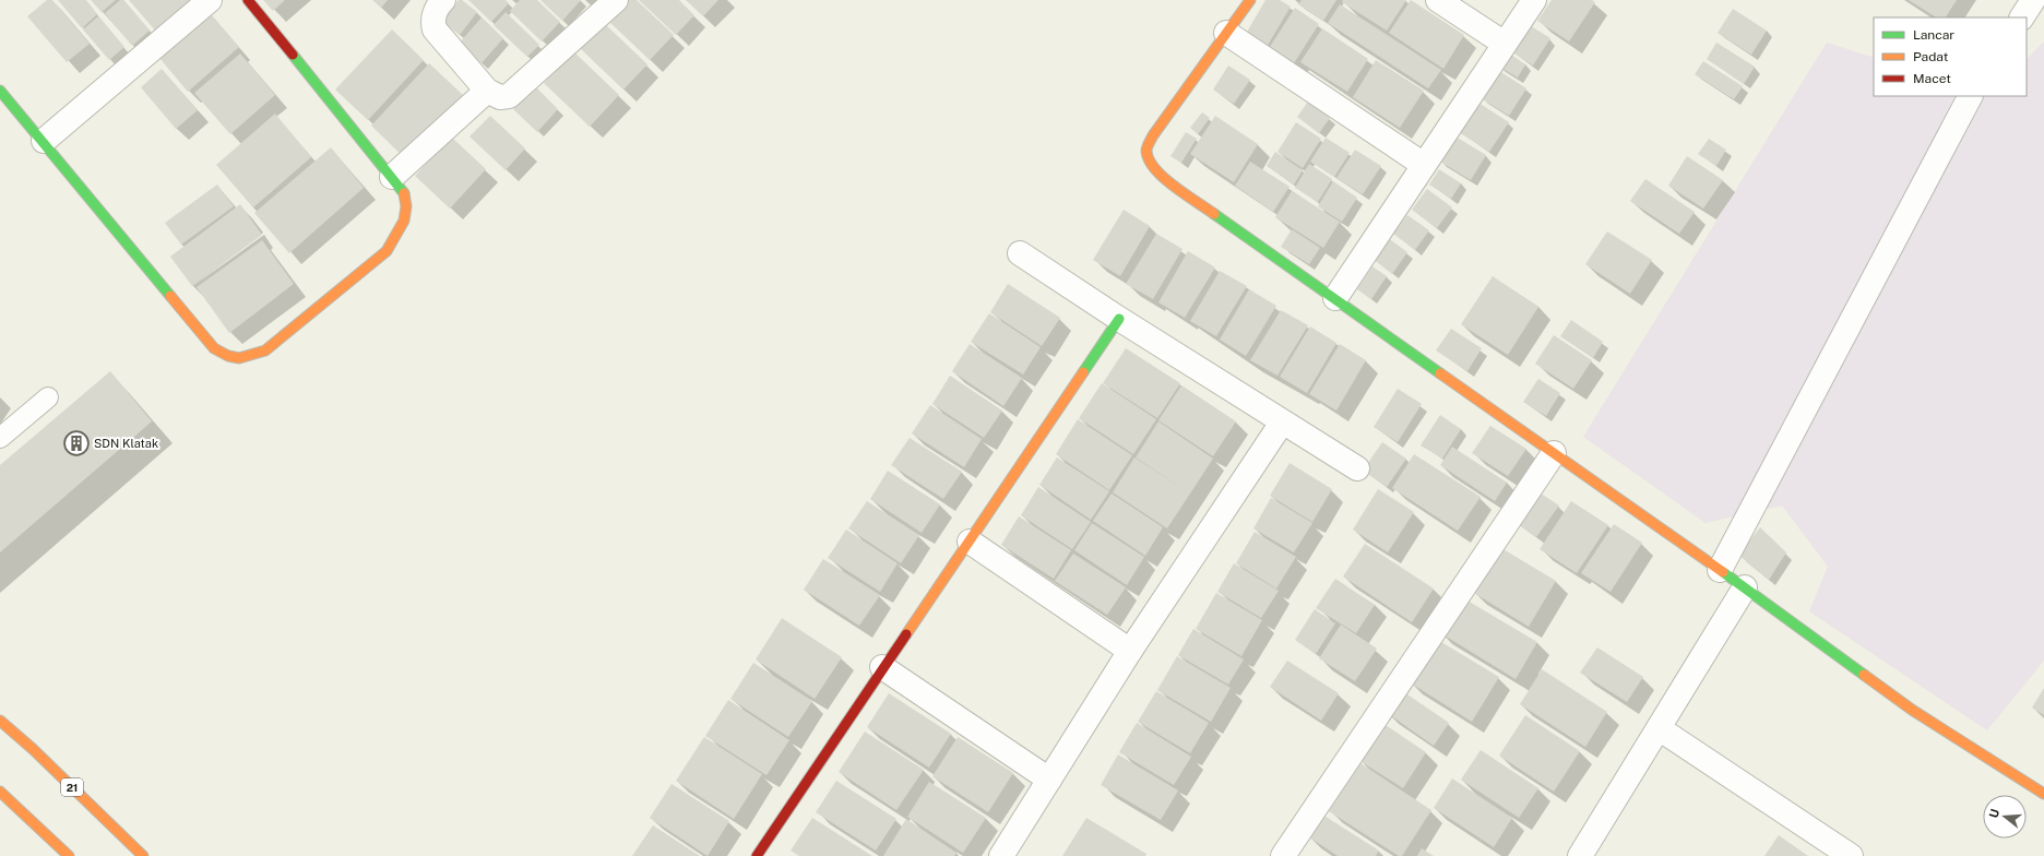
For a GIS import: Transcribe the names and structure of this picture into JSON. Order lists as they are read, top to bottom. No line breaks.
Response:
{"streets":{"main road":["21"]},"places":{"building":["SDN Klatak"]},"legend":["Lancar","Padat","Macet"],"north":"left"}
